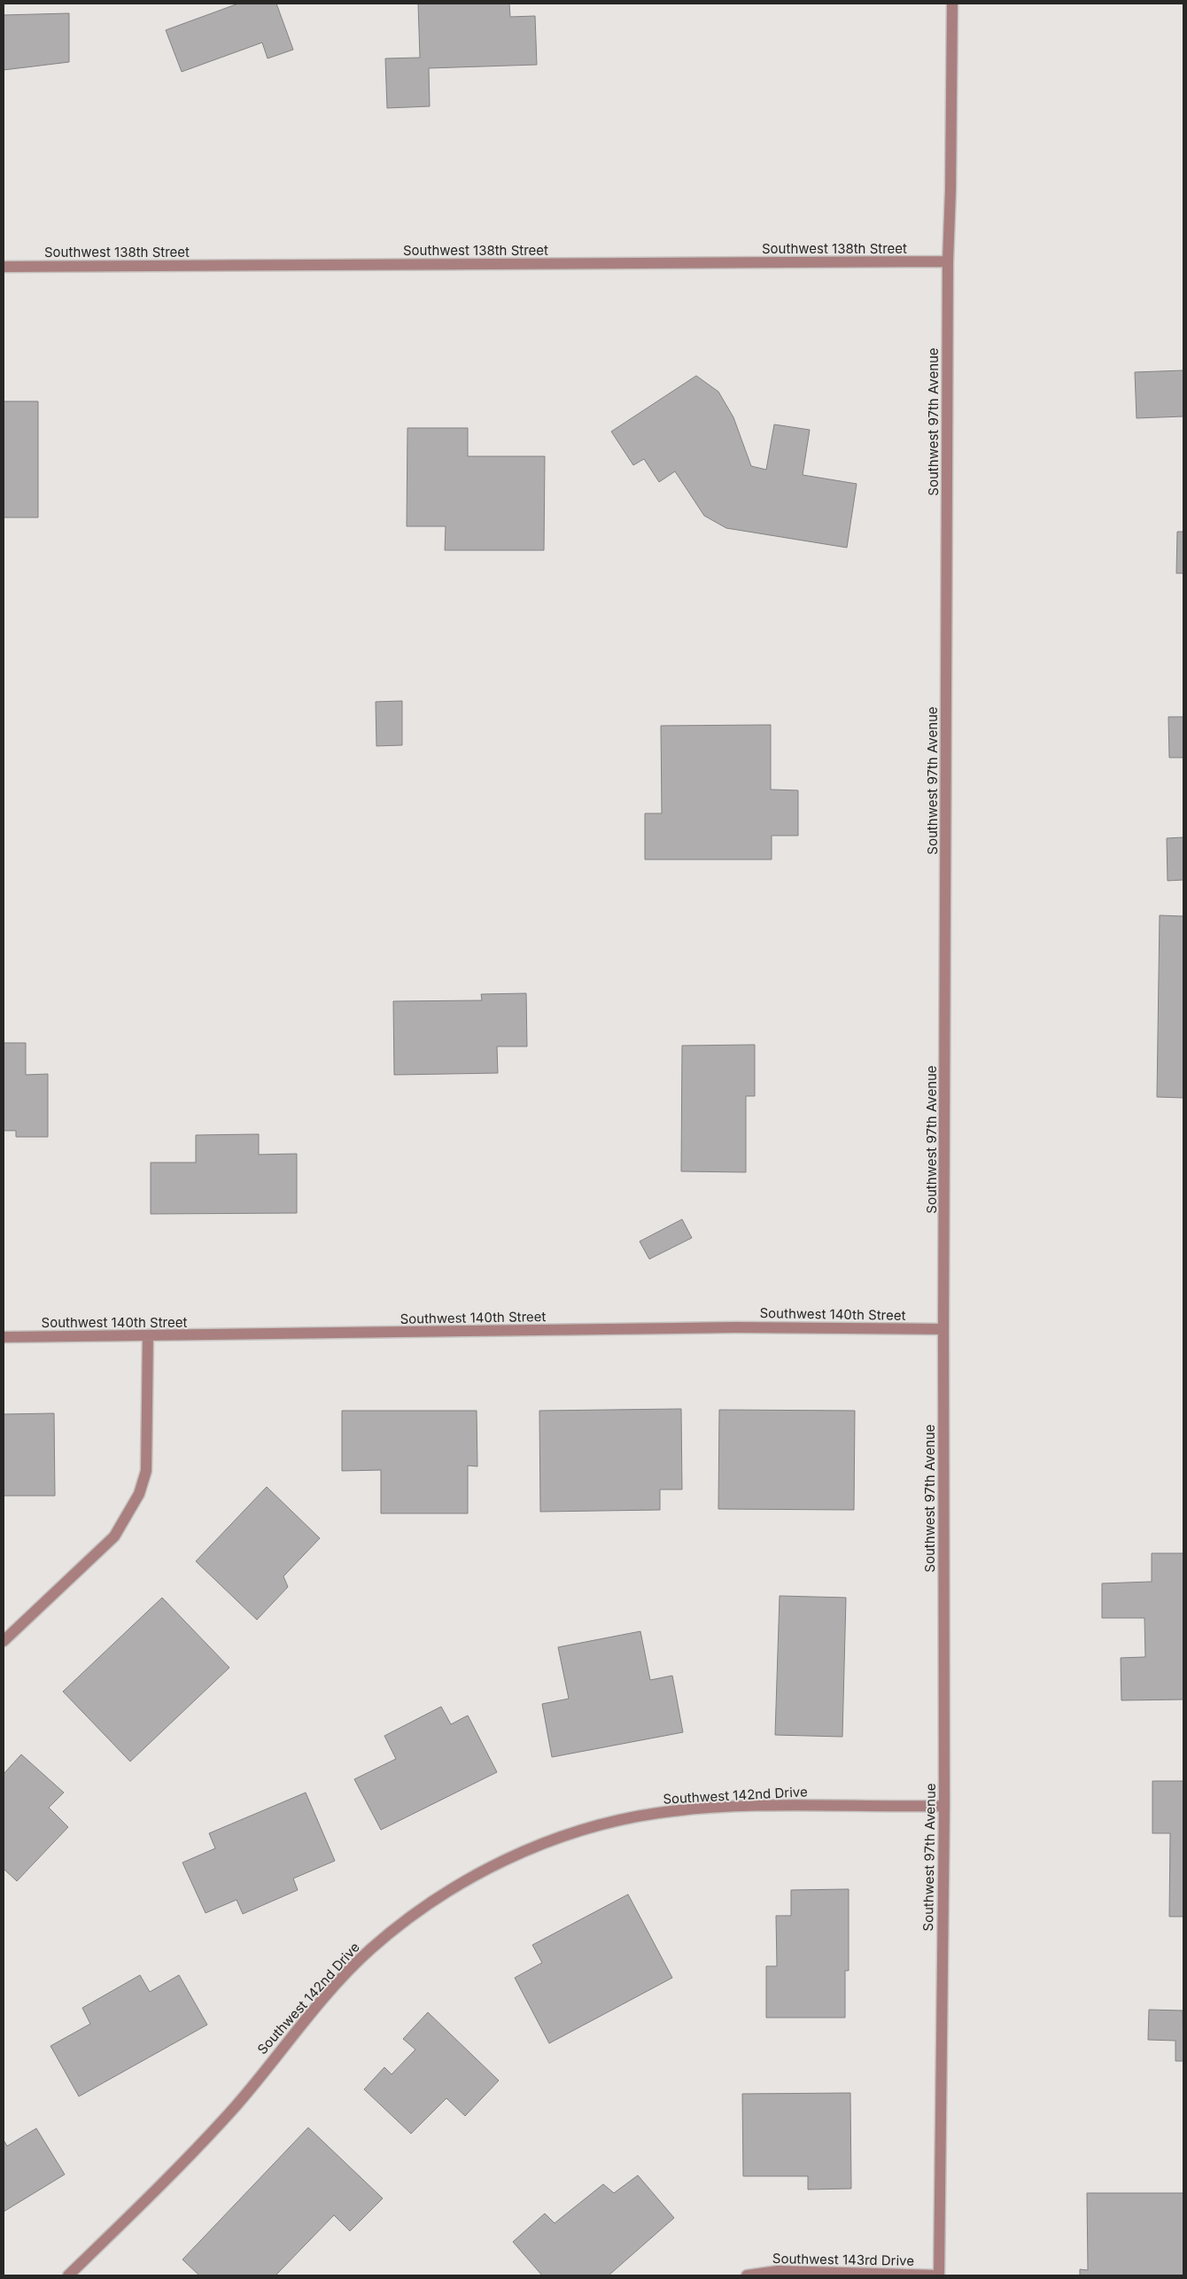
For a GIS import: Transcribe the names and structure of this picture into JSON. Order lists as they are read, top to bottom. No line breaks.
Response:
{"streets":{"street":["Southwest 138th Street","Southwest 97th Avenue","Southwest 140th Street","Southwest 142nd Drive","Southwest 143rd Drive"]},"crossings":[["Southwest 138th Street","Southwest 97th Avenue"],["Southwest 97th Avenue","Southwest 140th Street"],["Southwest 97th Avenue","Southwest 142nd Drive"],["Southwest 97th Avenue","Southwest 143rd Drive"]]}
